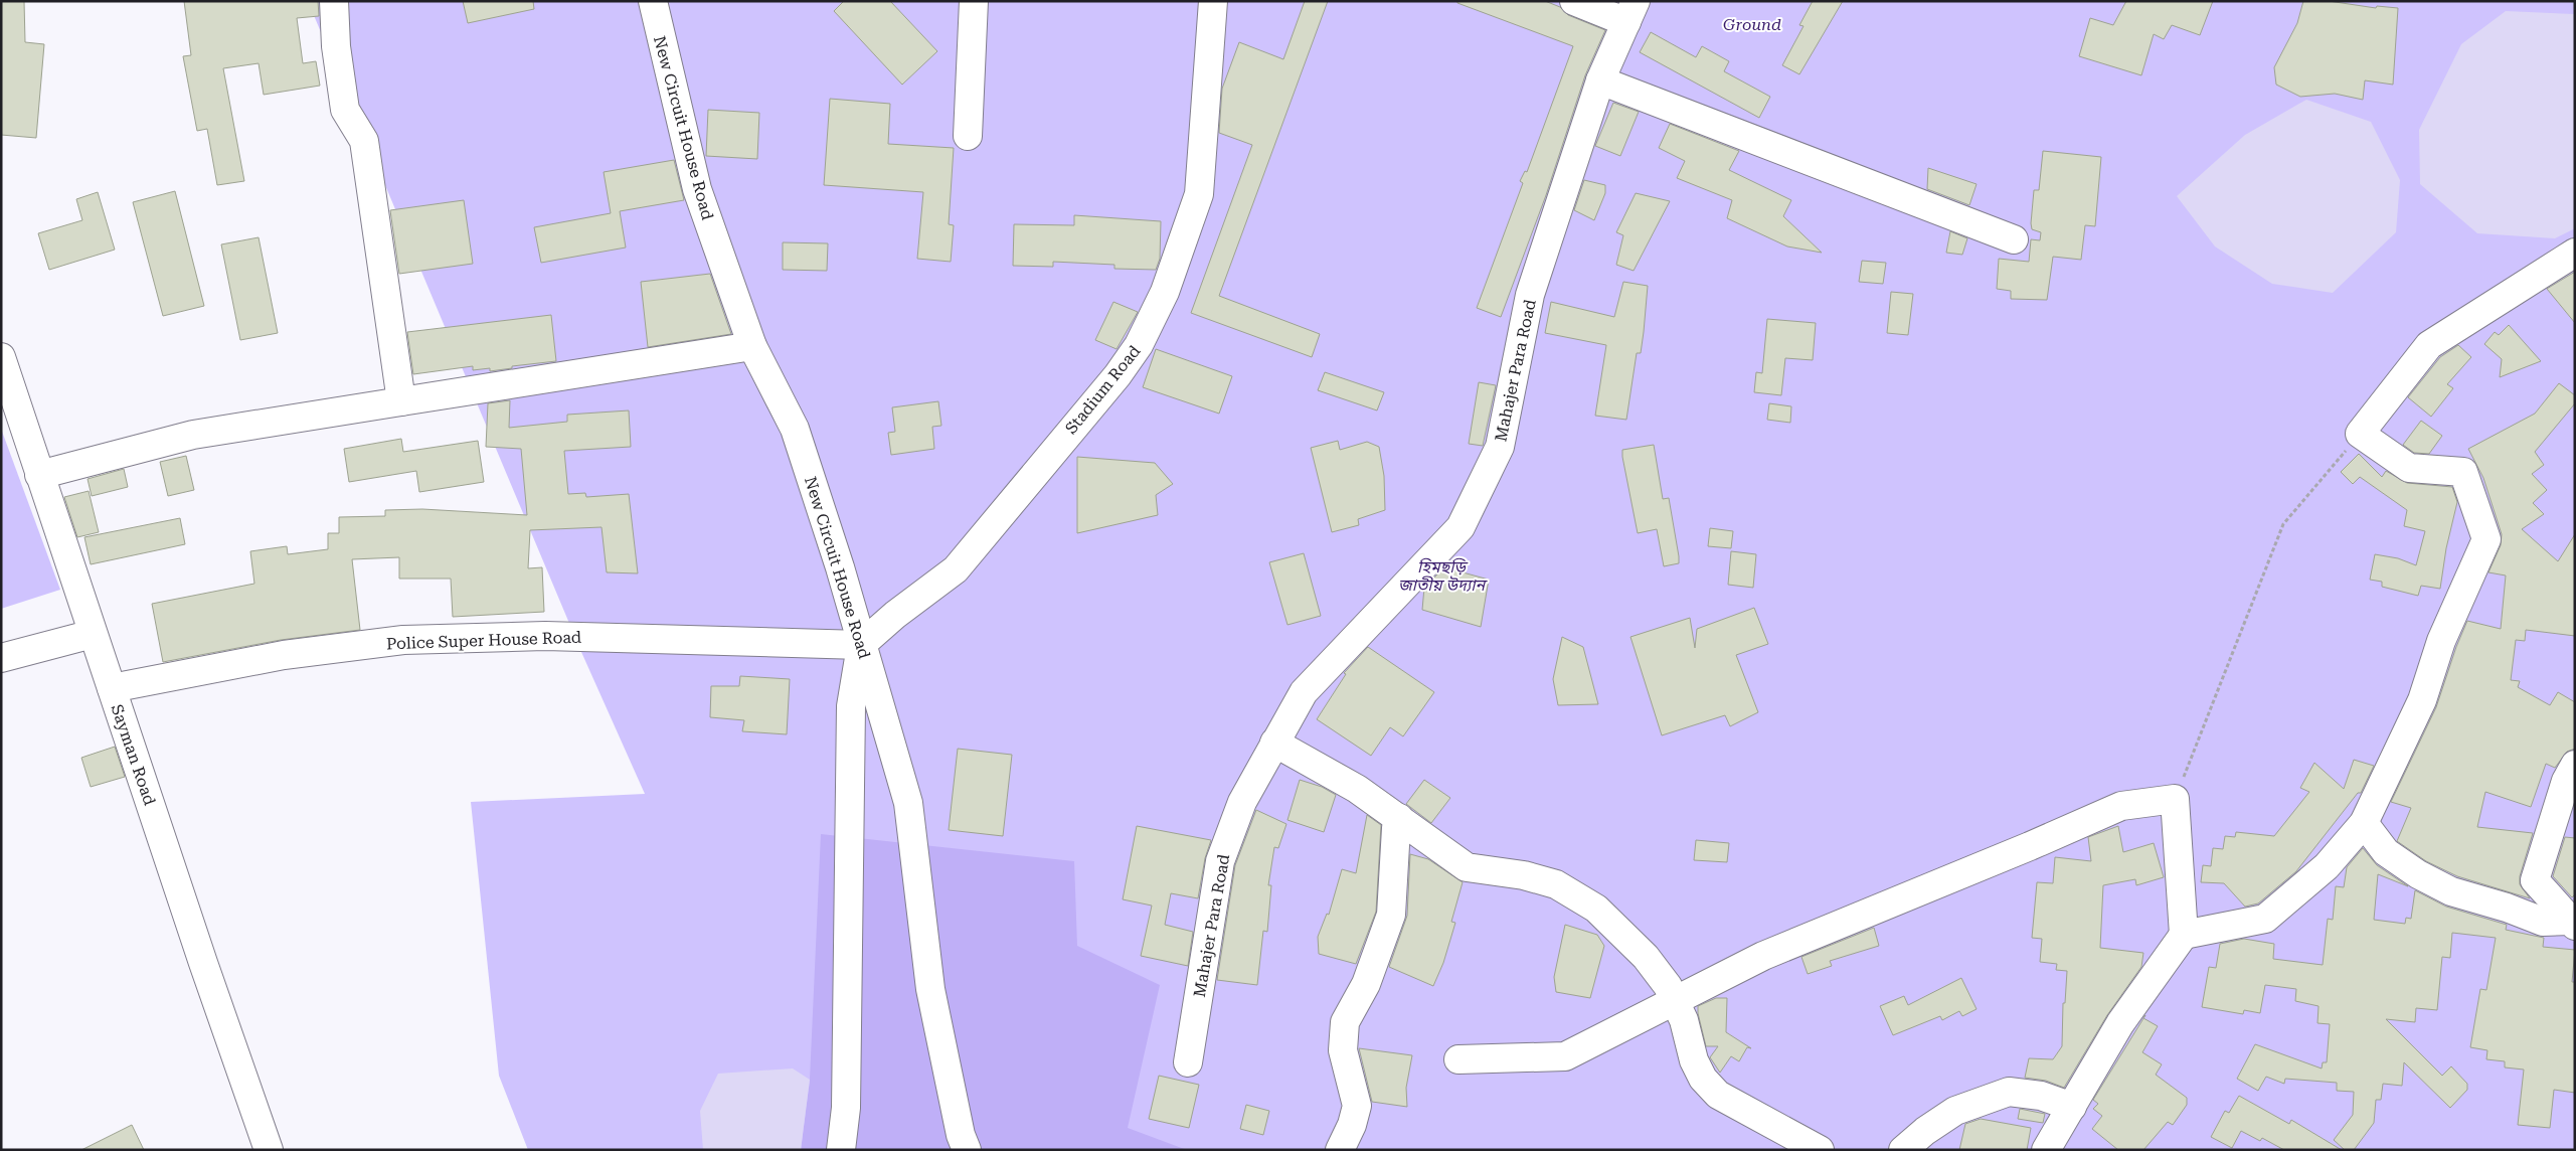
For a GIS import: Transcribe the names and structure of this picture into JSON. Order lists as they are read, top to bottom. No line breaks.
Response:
{"streets":{"street":["New Circuit House Road","Mahajer Para Road","Stadium Road","Police Super House Road","Sayman Road"]},"crossings":[["New Circuit House Road","Stadium Road"],["New Circuit House Road","Police Super House Road"],["Stadium Road","Police Super House Road"],["Police Super House Road","Sayman Road"]],"parks":["Ground","হিমছড়ি জাতীয় উদ্যান"]}
